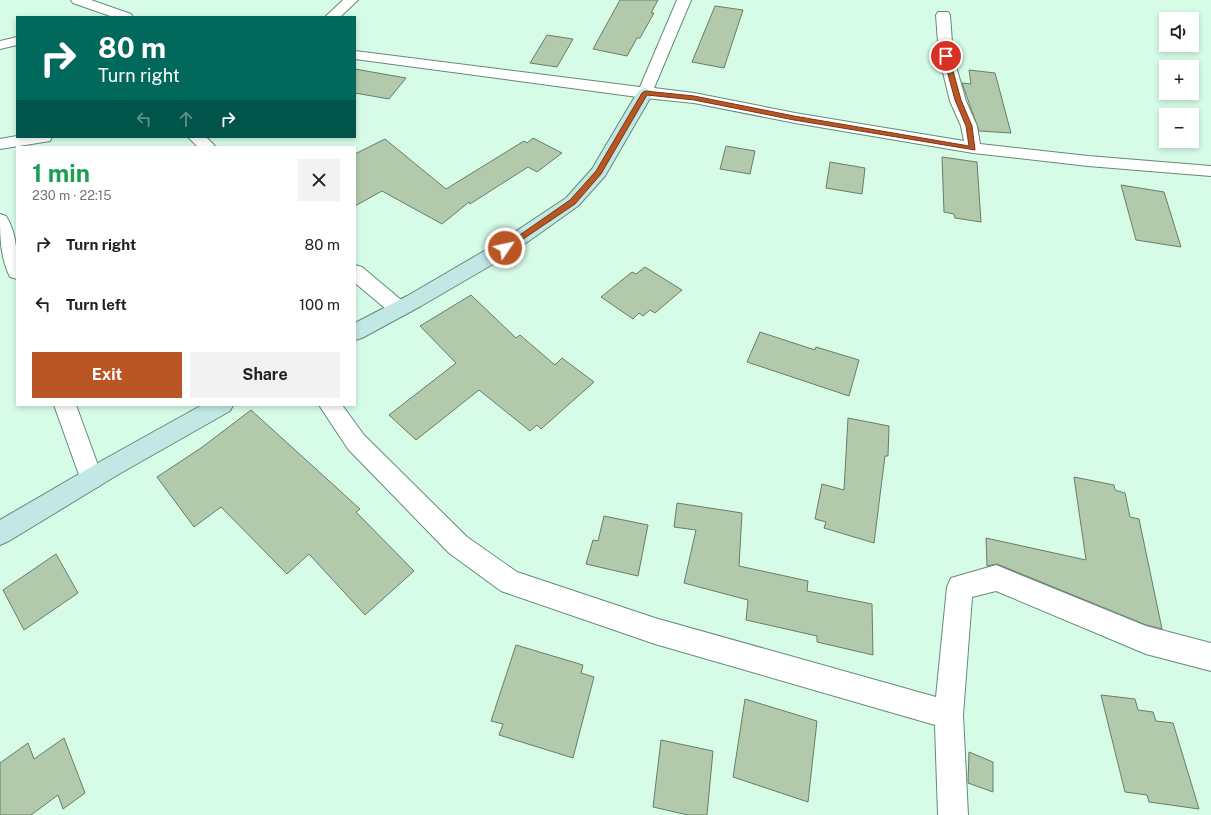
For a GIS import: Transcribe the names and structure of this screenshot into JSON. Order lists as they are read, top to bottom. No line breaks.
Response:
{"page":{"map_buttons":["+","−"],"turn":["80 m","Turn right"],"heading":["1 min","230 m · 22:15"],"list":[{"name":"Turn right","value":"80 m"},{"name":"Turn left","value":"100 m"}],"buttons":["Exit","Share"]}}
